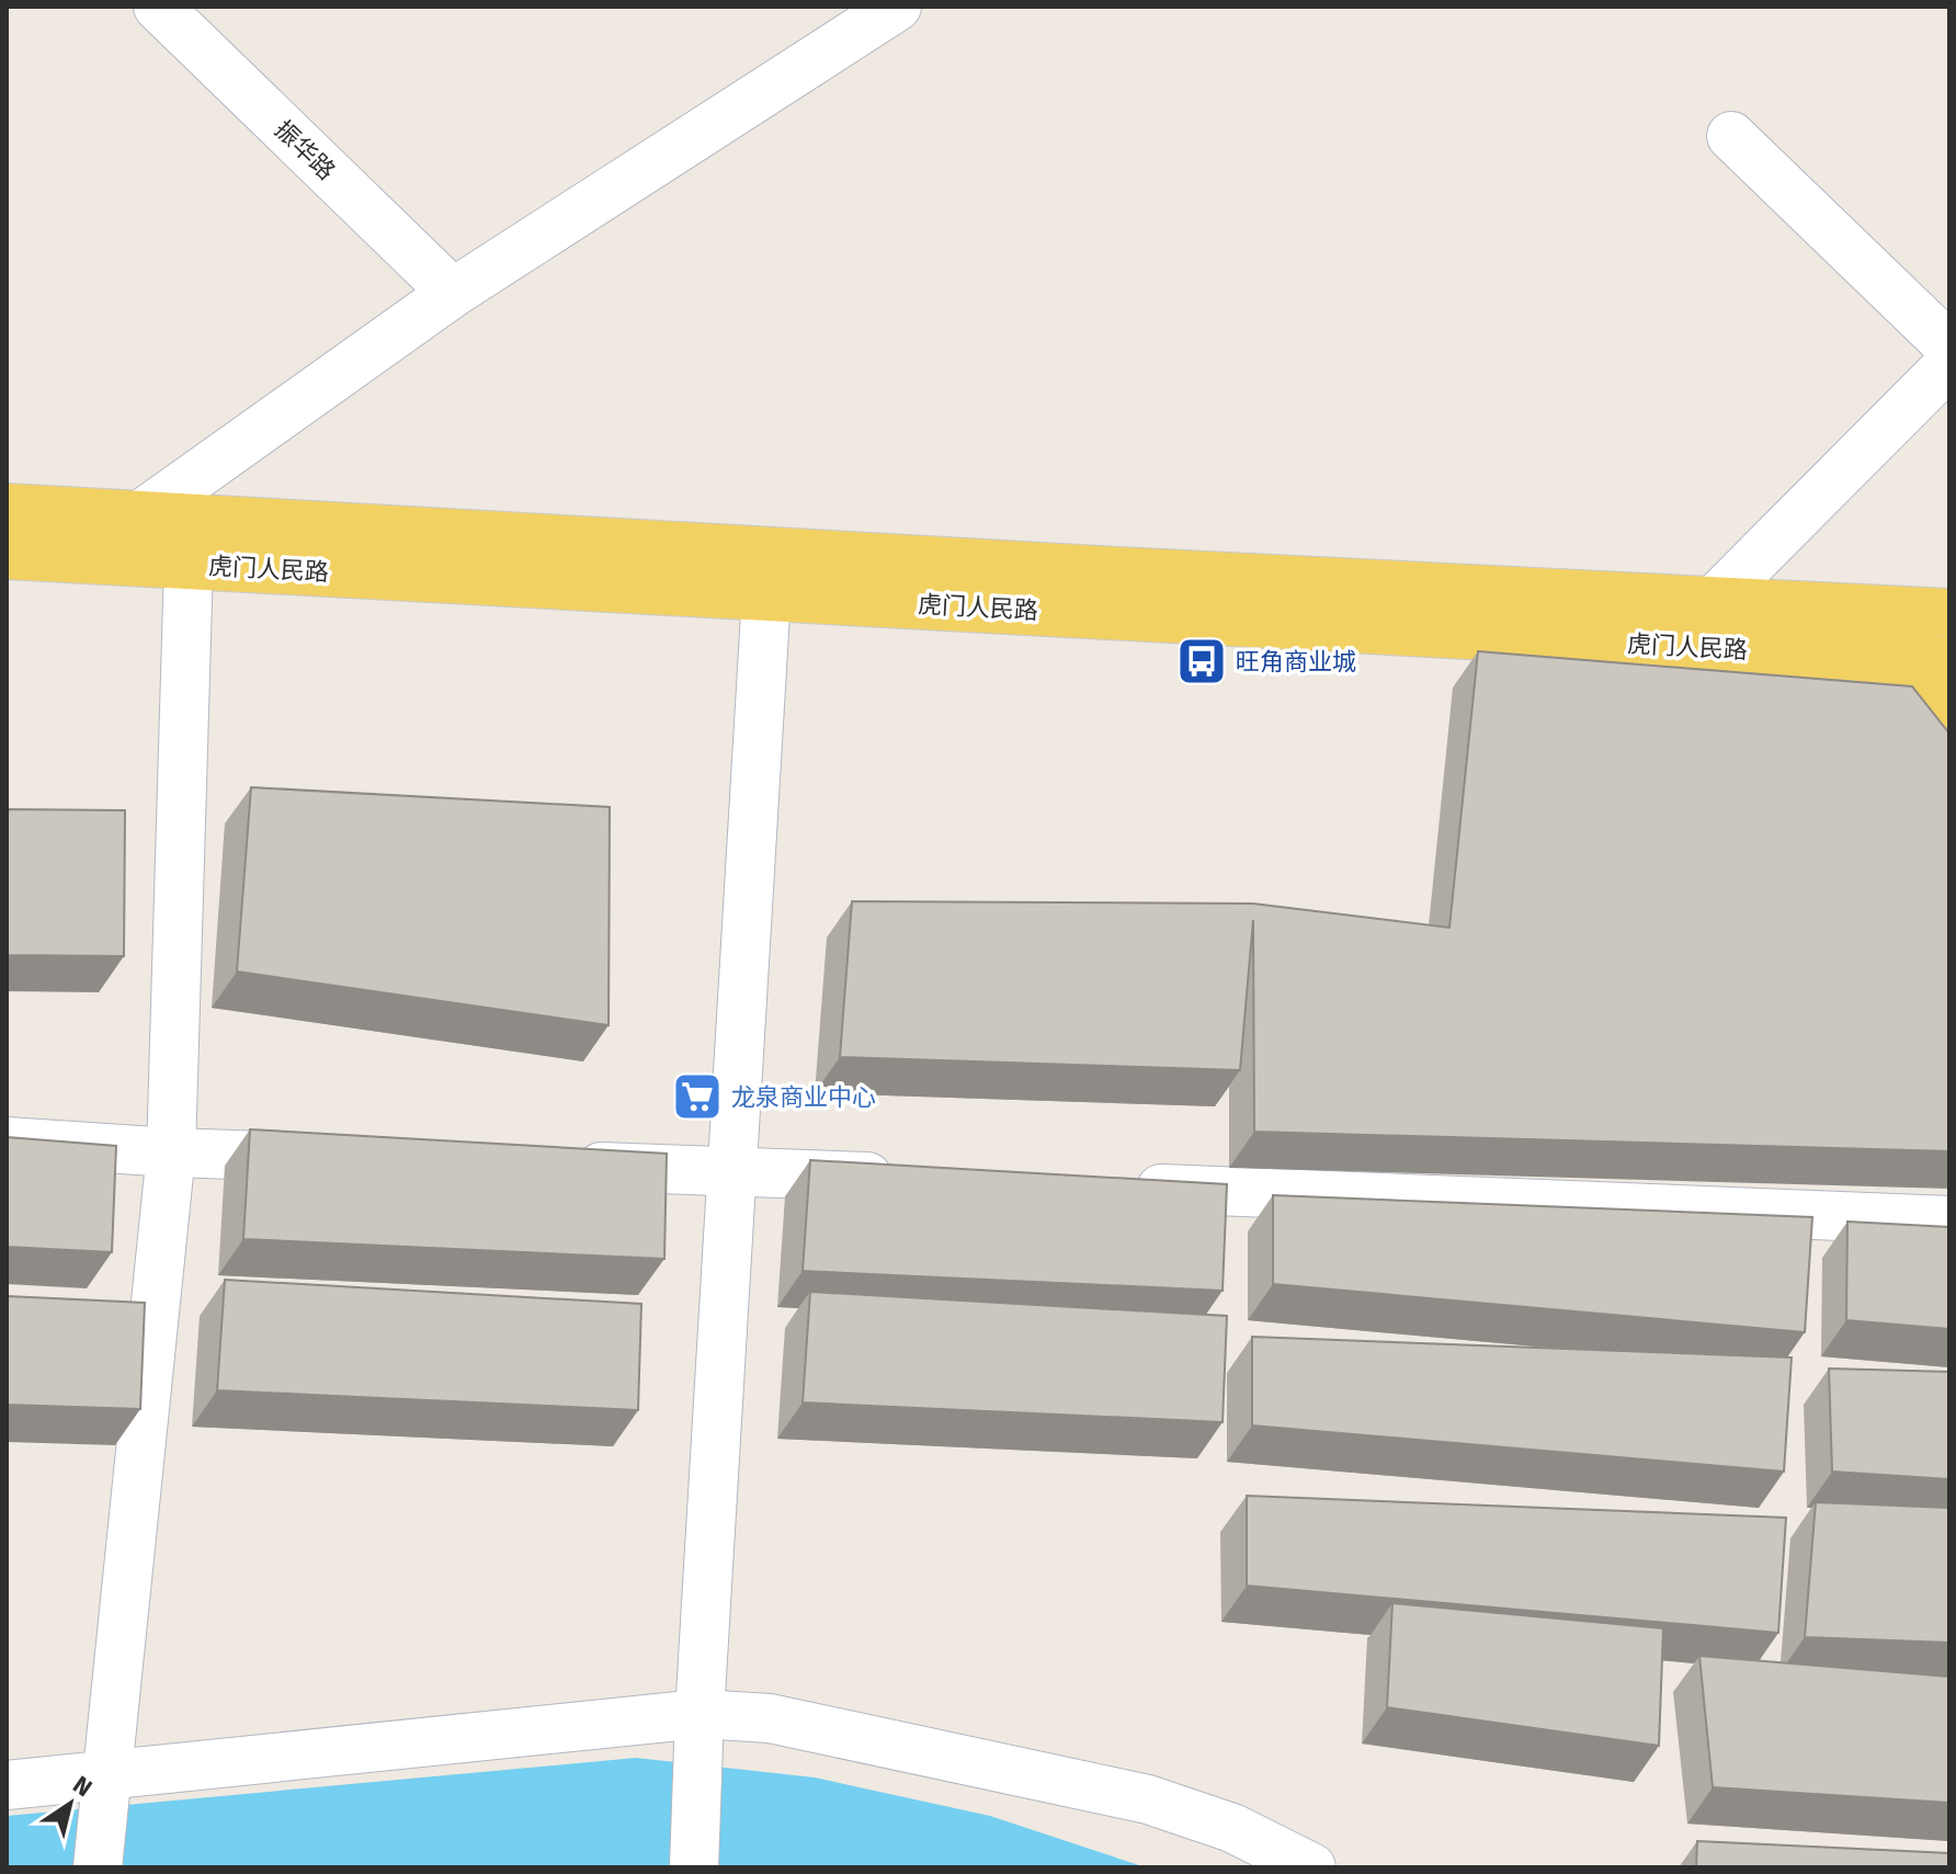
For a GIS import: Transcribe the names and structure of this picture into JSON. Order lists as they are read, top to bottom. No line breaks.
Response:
{"streets":{"main road":["虎门人民路"],"street":["振华路"]},"places":{"bus stop":["旺角商业城"],"supermarket":["龙泉商业中心"]},"north":"top right"}
